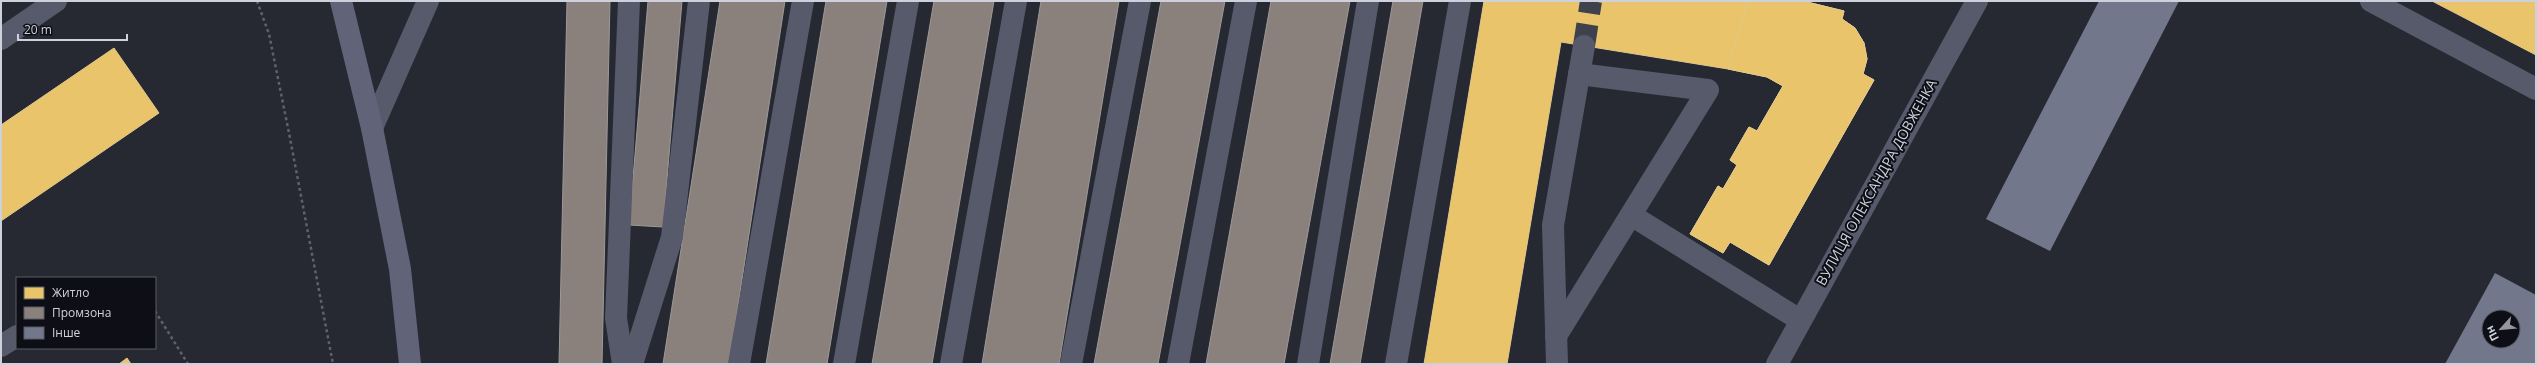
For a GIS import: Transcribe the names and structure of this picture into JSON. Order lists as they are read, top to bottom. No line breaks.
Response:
{"streets":{"street":["ВУЛИЦЯ ОЛЕКСАНДРА ДОВЖЕНКА"]},"legend":["Житло","Промзона","Інше"],"scale_bar":"20 m","north":"bottom left"}
